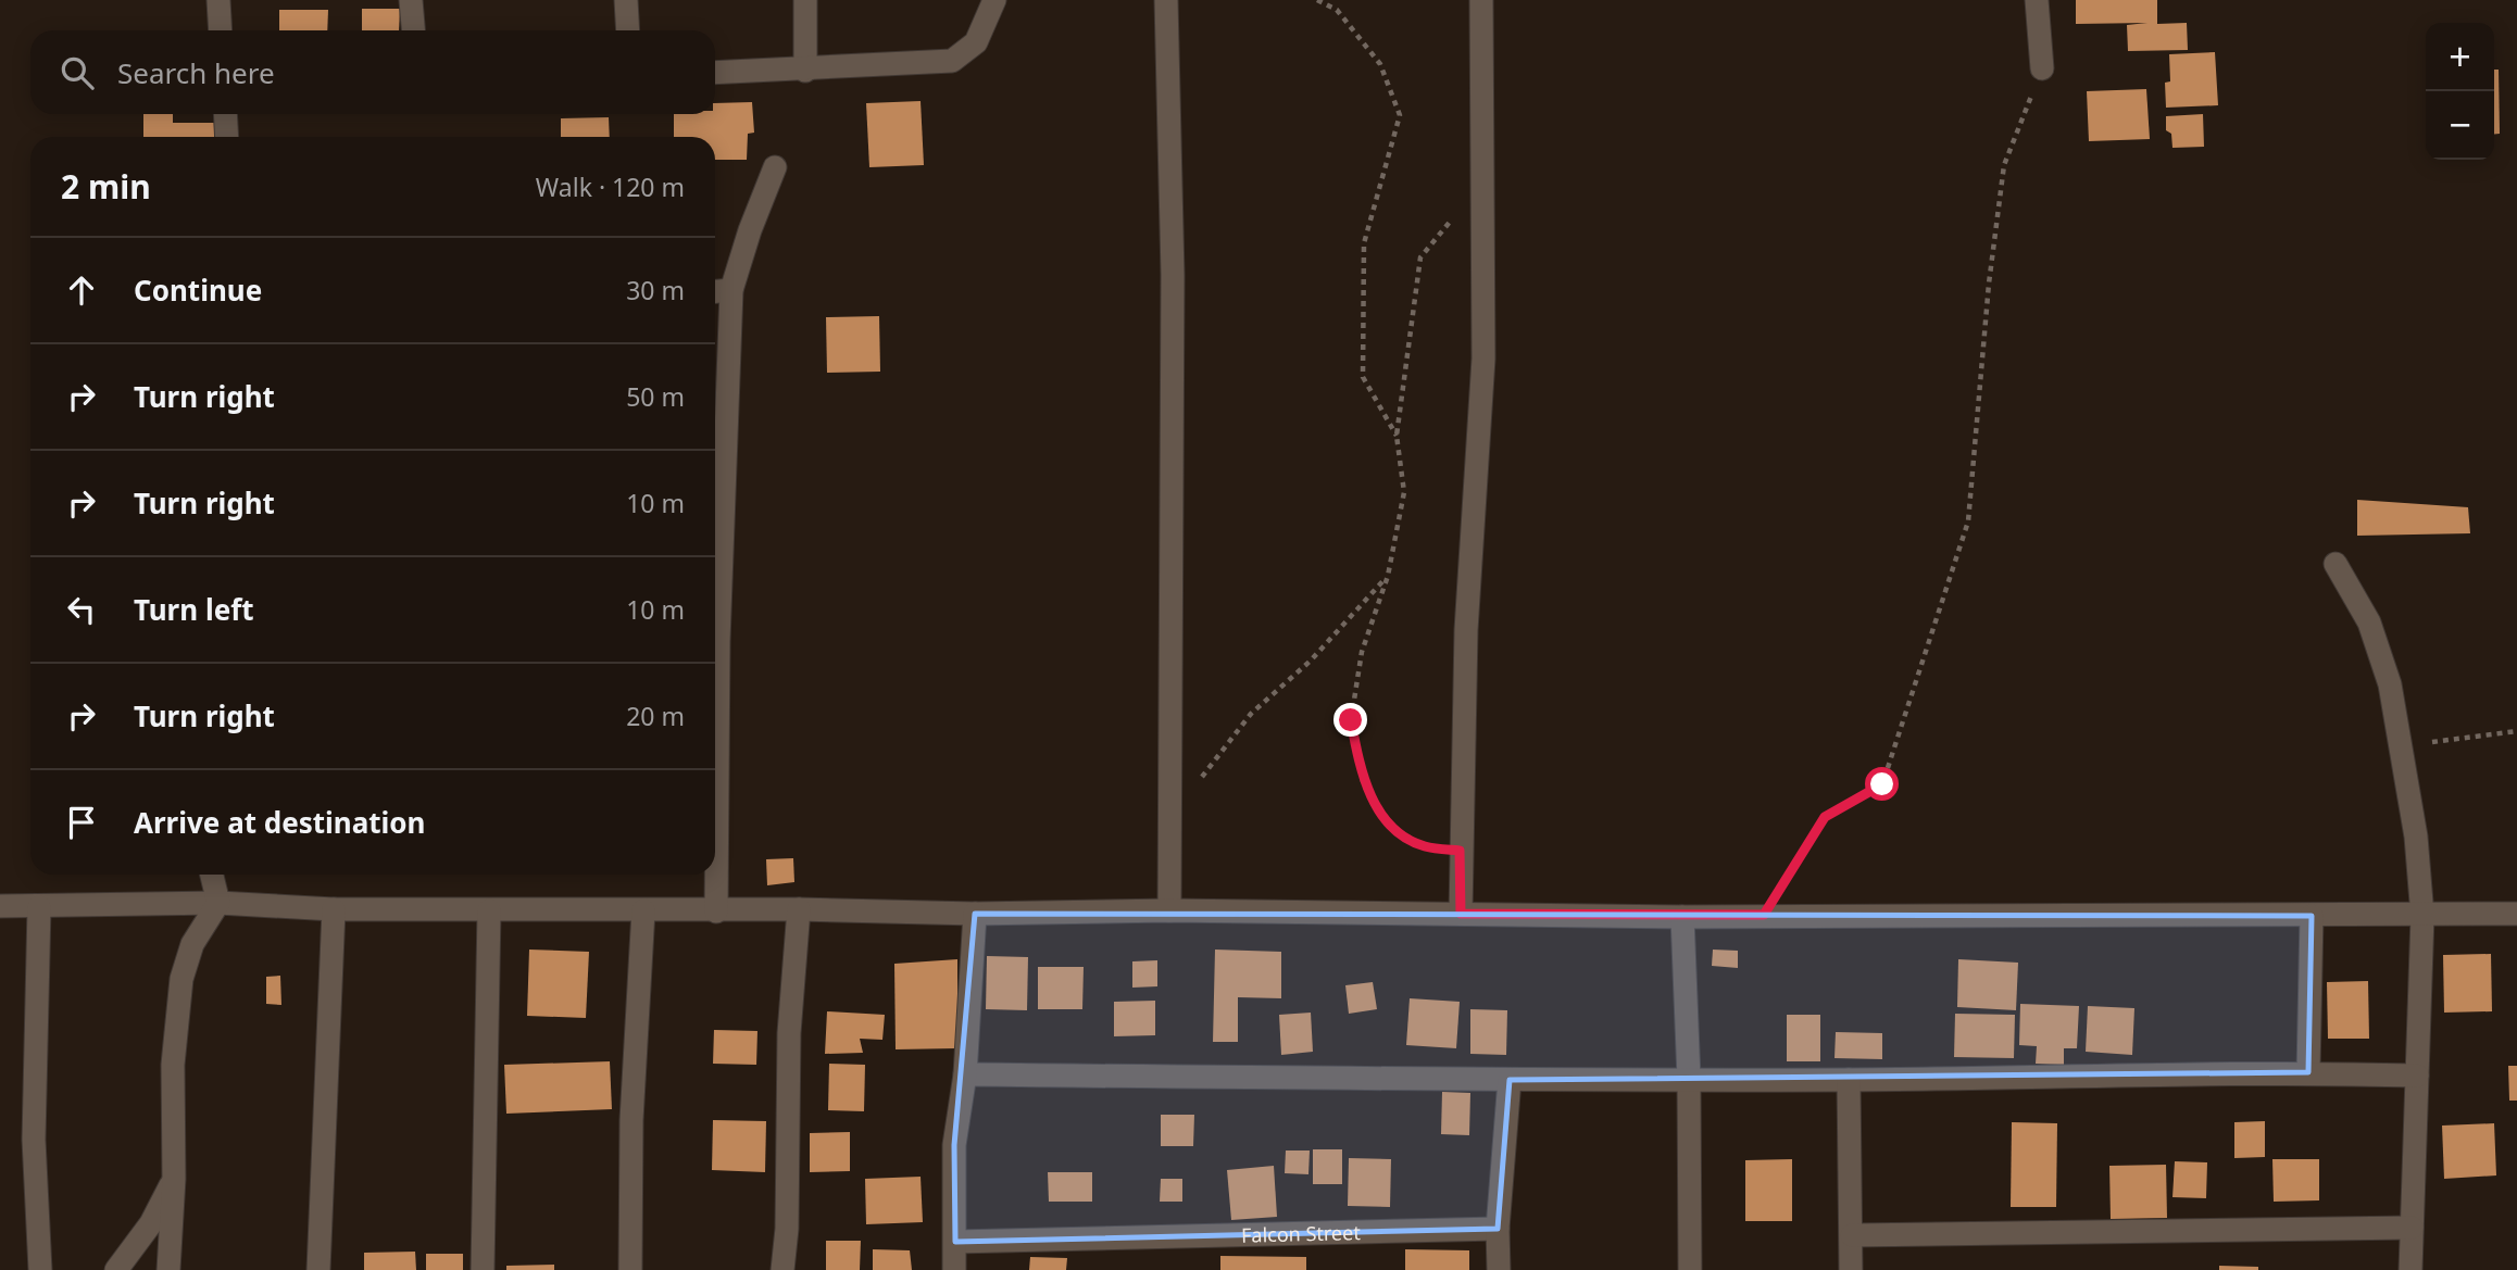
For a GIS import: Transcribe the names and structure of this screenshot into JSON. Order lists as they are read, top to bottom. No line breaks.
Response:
{"streets":{"street":["Falcon Street"]},"page":{"map_buttons":["+","−"],"search":"Search here","heading":["2 min","Walk · 120 m"],"list":[["Continue","30 m"],["Turn right","50 m"],["Turn right","10 m"],["Turn left","10 m"],["Turn right","20 m"],"Arrive at destination"]}}
